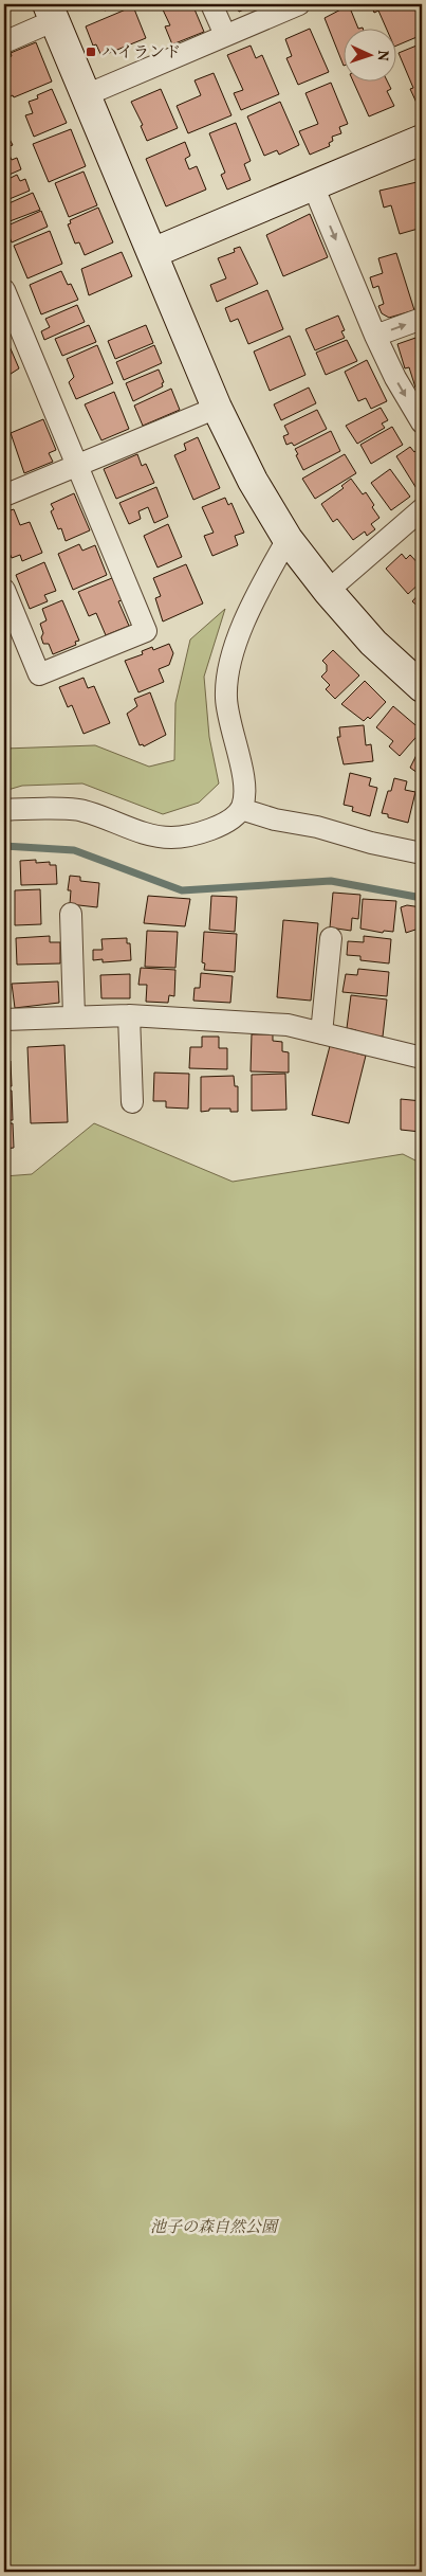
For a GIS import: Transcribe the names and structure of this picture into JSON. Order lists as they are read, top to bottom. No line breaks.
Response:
{"parks":["池子の森自然公園"],"places":{"transit":["ハイランド"]},"north":"right"}
